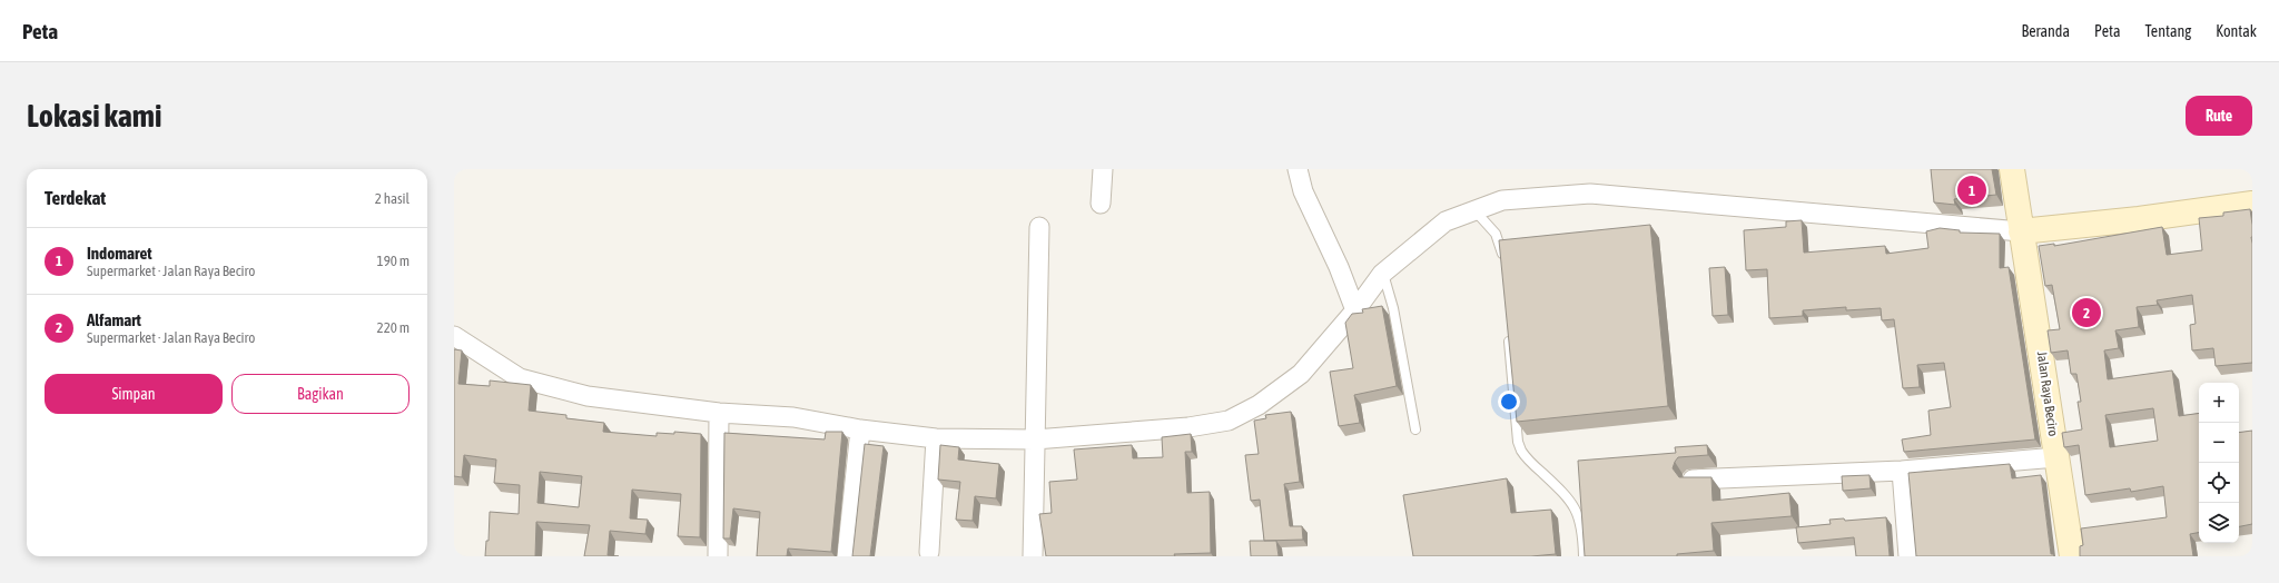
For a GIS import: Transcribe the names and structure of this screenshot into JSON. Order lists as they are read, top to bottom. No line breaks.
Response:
{"streets":{"street":["Jalan Raya Beciro"]},"page":{"header":"Peta","nav":["Beranda","Peta","Tentang","Kontak"],"buttons":["Rute",["Simpan","Bagikan"]],"title":"Lokasi kami","heading":["Terdekat","2 hasil"],"pins":["1","2"],"list":[{"mark":"1","name":"Indomaret","note":"Supermarket · Jalan Raya Beciro","value":"190 m"},{"mark":"2","name":"Alfamart","note":"Supermarket · Jalan Raya Beciro","value":"220 m"}],"map_buttons":["+","−"]}}
